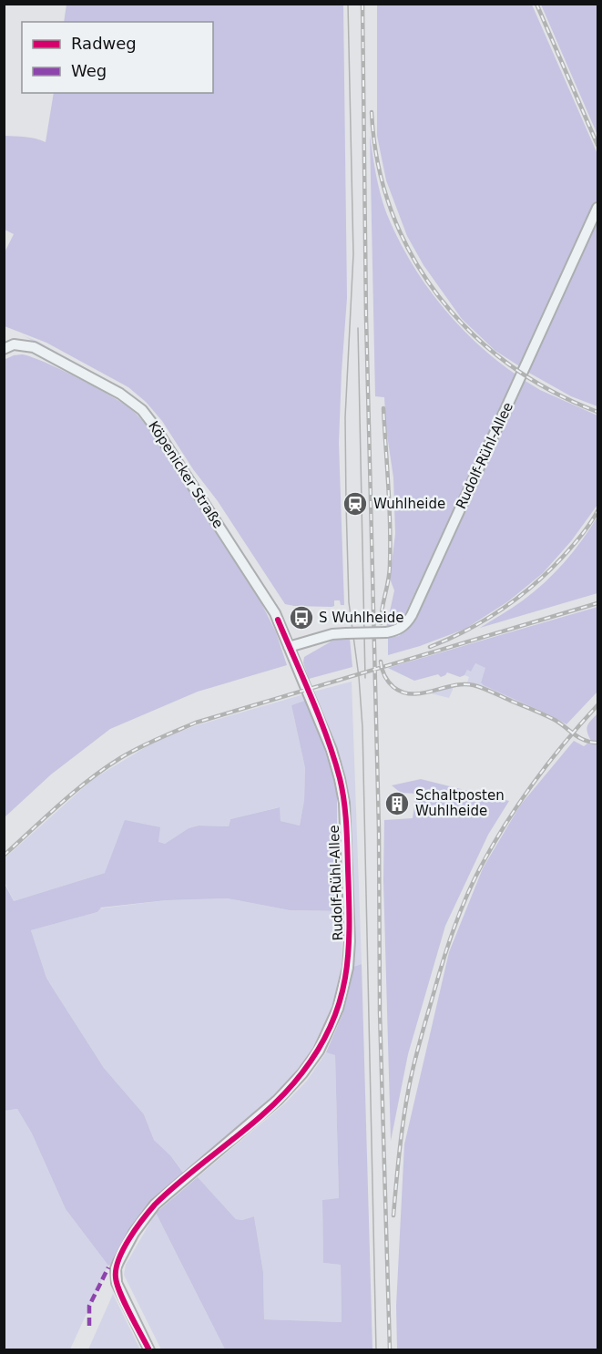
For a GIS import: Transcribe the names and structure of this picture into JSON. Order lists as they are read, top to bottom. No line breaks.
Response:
{"streets":{"main road":["Rudolf-Rühl-Allee","Köpenicker Straße"]},"crossings":[["Rudolf-Rühl-Allee","Köpenicker Straße"]],"places":{"station":["Wuhlheide"],"bus stop":["S Wuhlheide"],"building":["Schaltposten Wuhlheide"]},"legend":["Radweg","Weg"]}
